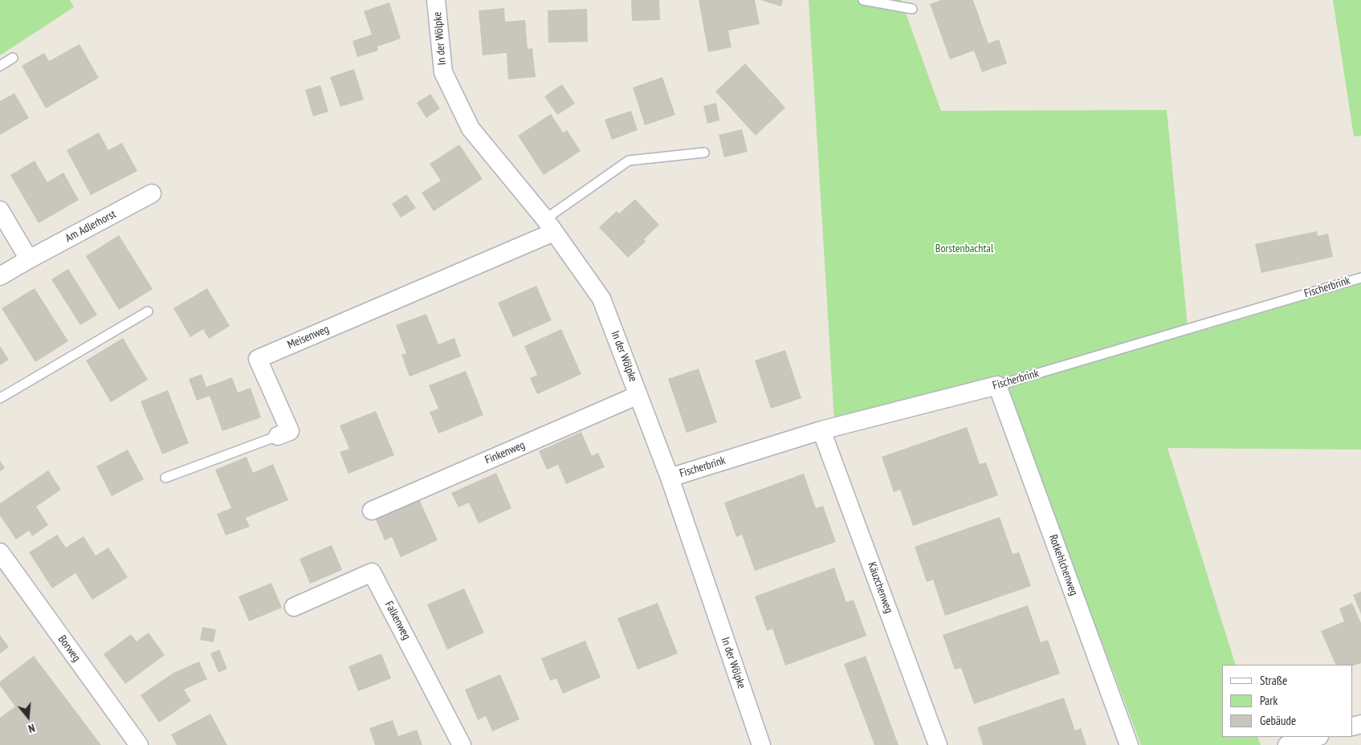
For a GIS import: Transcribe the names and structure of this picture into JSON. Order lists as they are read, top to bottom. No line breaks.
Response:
{"streets":{"street":["In der Wölpke","Am Adlerhorst","Fischerbrink","Meisenweg","Finkenweg","Rotkehlchenweg","Käuzchenweg","Falkenweg","Borweg"]},"crossings":[["In der Wölpke","Fischerbrink"],["In der Wölpke","Meisenweg"],["In der Wölpke","Finkenweg"],["Fischerbrink","Rotkehlchenweg"],["Fischerbrink","Käuzchenweg"]],"parks":["Borstenbachtal"],"legend":["Straße","Park","Gebäude"],"north":"bottom"}
